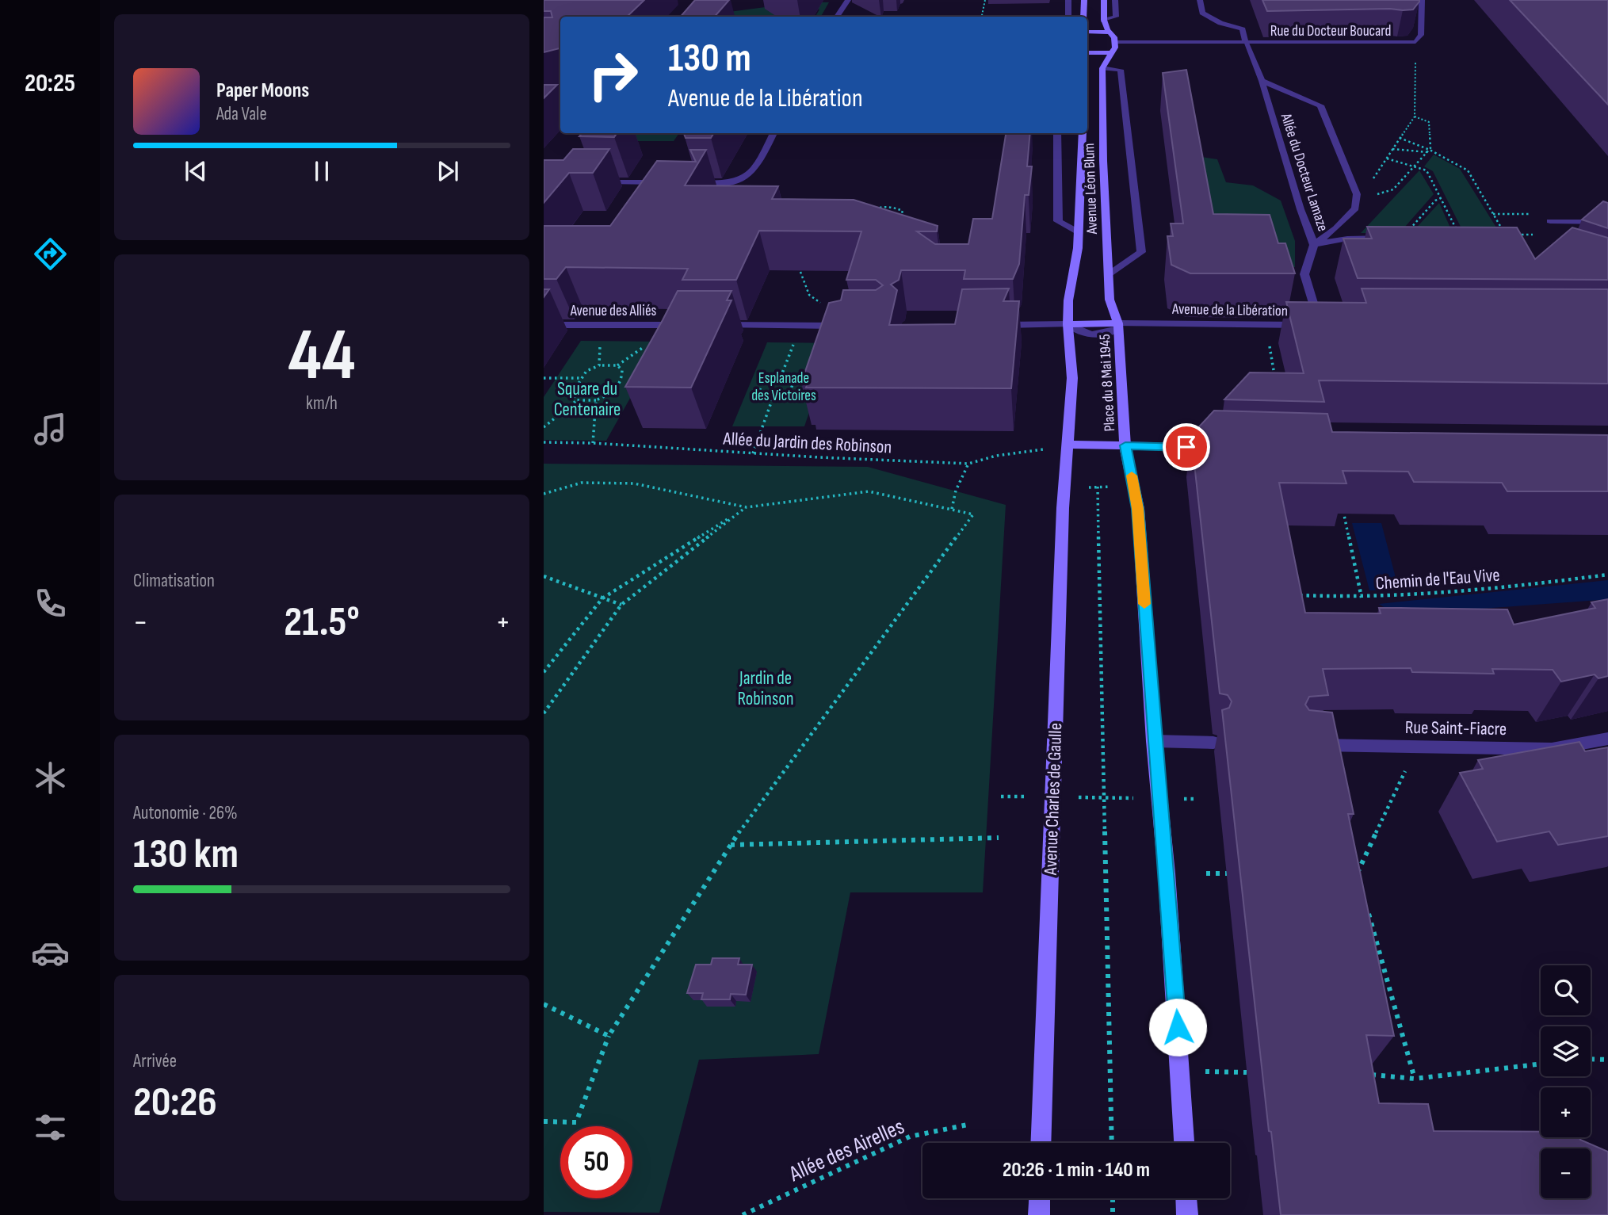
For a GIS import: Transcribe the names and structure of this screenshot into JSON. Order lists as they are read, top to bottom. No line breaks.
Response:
{"streets":{"main road":["Avenue Léon Blum","Place du 8 Mai 1945","Avenue Charles de Gaulle"],"street":["Rue du Docteur Boucard","Allée du Docteur Lamaze","Avenue de la Libération","Avenue des Alliés","Rue Saint-Fiacre"],"path":["Allée du Jardin des Robinson","Chemin de l'Eau Vive","Allée des Airelles"]},"crossings":[["Rue du Docteur Boucard","Allée du Docteur Lamaze"],["Allée du Docteur Lamaze","Avenue de la Libération"],["Avenue Léon Blum","Avenue de la Libération"],["Avenue Léon Blum","Place du 8 Mai 1945"],["Avenue de la Libération","Place du 8 Mai 1945"],["Place du 8 Mai 1945","Allée du Jardin des Robinson"],["Place du 8 Mai 1945","Avenue Charles de Gaulle"],["Allée du Jardin des Robinson","Avenue Charles de Gaulle"]],"parks":["Esplanade des Victoires","Square du Centenaire","Jardin de Robinson"],"page":{"tabs":"20:25","turn":["130 m","Avenue de la Libération"],"song":["Paper Moons","Ada Vale"],"tile":[["44","km/h"],"Climatisation",["Autonomie · 26%","130 km"],["Arrivée","20:26"]],"heat":["−","21.5°","+"],"map_buttons":["+","−"],"limit":"50","trip":"20:26 · 1 min · 140 m"}}
